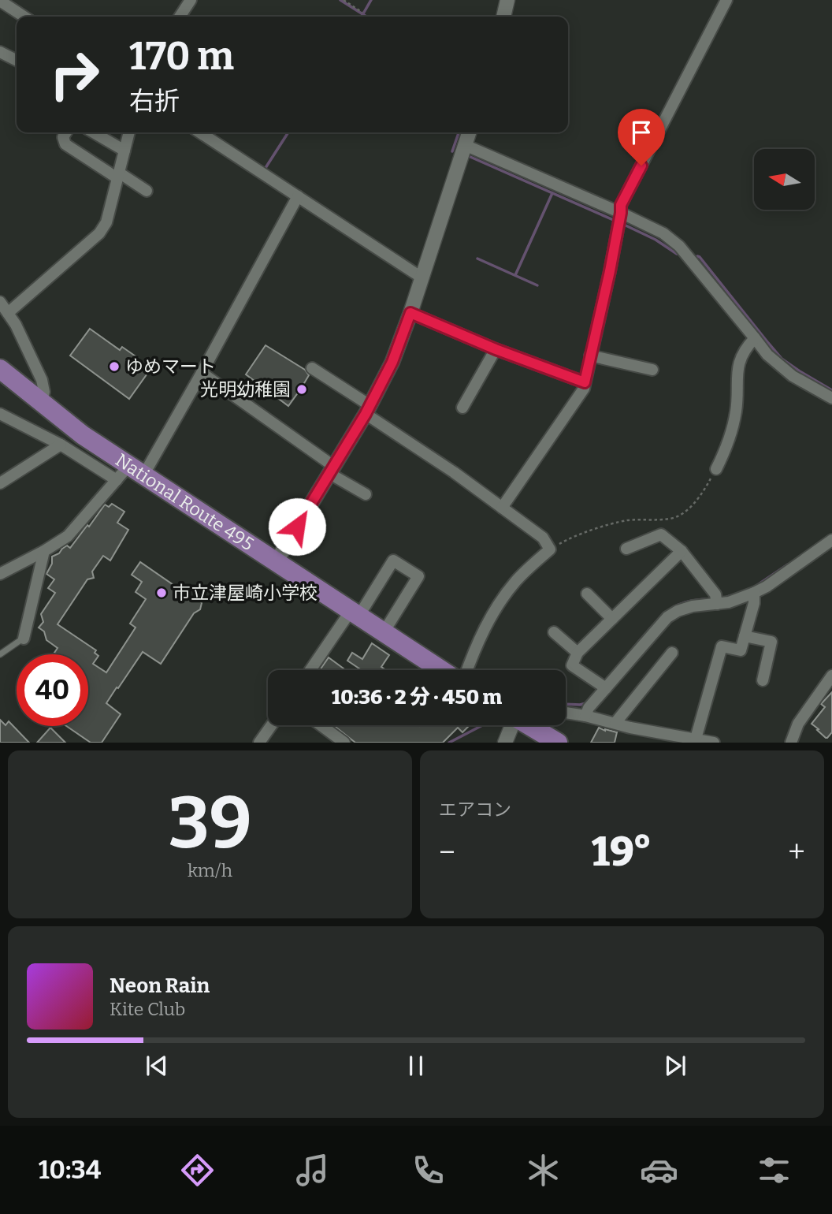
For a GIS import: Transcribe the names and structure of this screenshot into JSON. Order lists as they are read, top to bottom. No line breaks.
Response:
{"streets":{"highway":["National Route 495"]},"places":["ゆめマート","光明幼稚園","市立津屋崎小学校"],"north":"left","page":{"turn":["170 m","右折"],"limit":"40","trip":"10:36 · 2 分 · 450 m","tile":[["39","km/h"],"エアコン"],"heat":["−","19°","+"],"song":["Neon Rain","Kite Club"],"tabs":"10:34"}}
